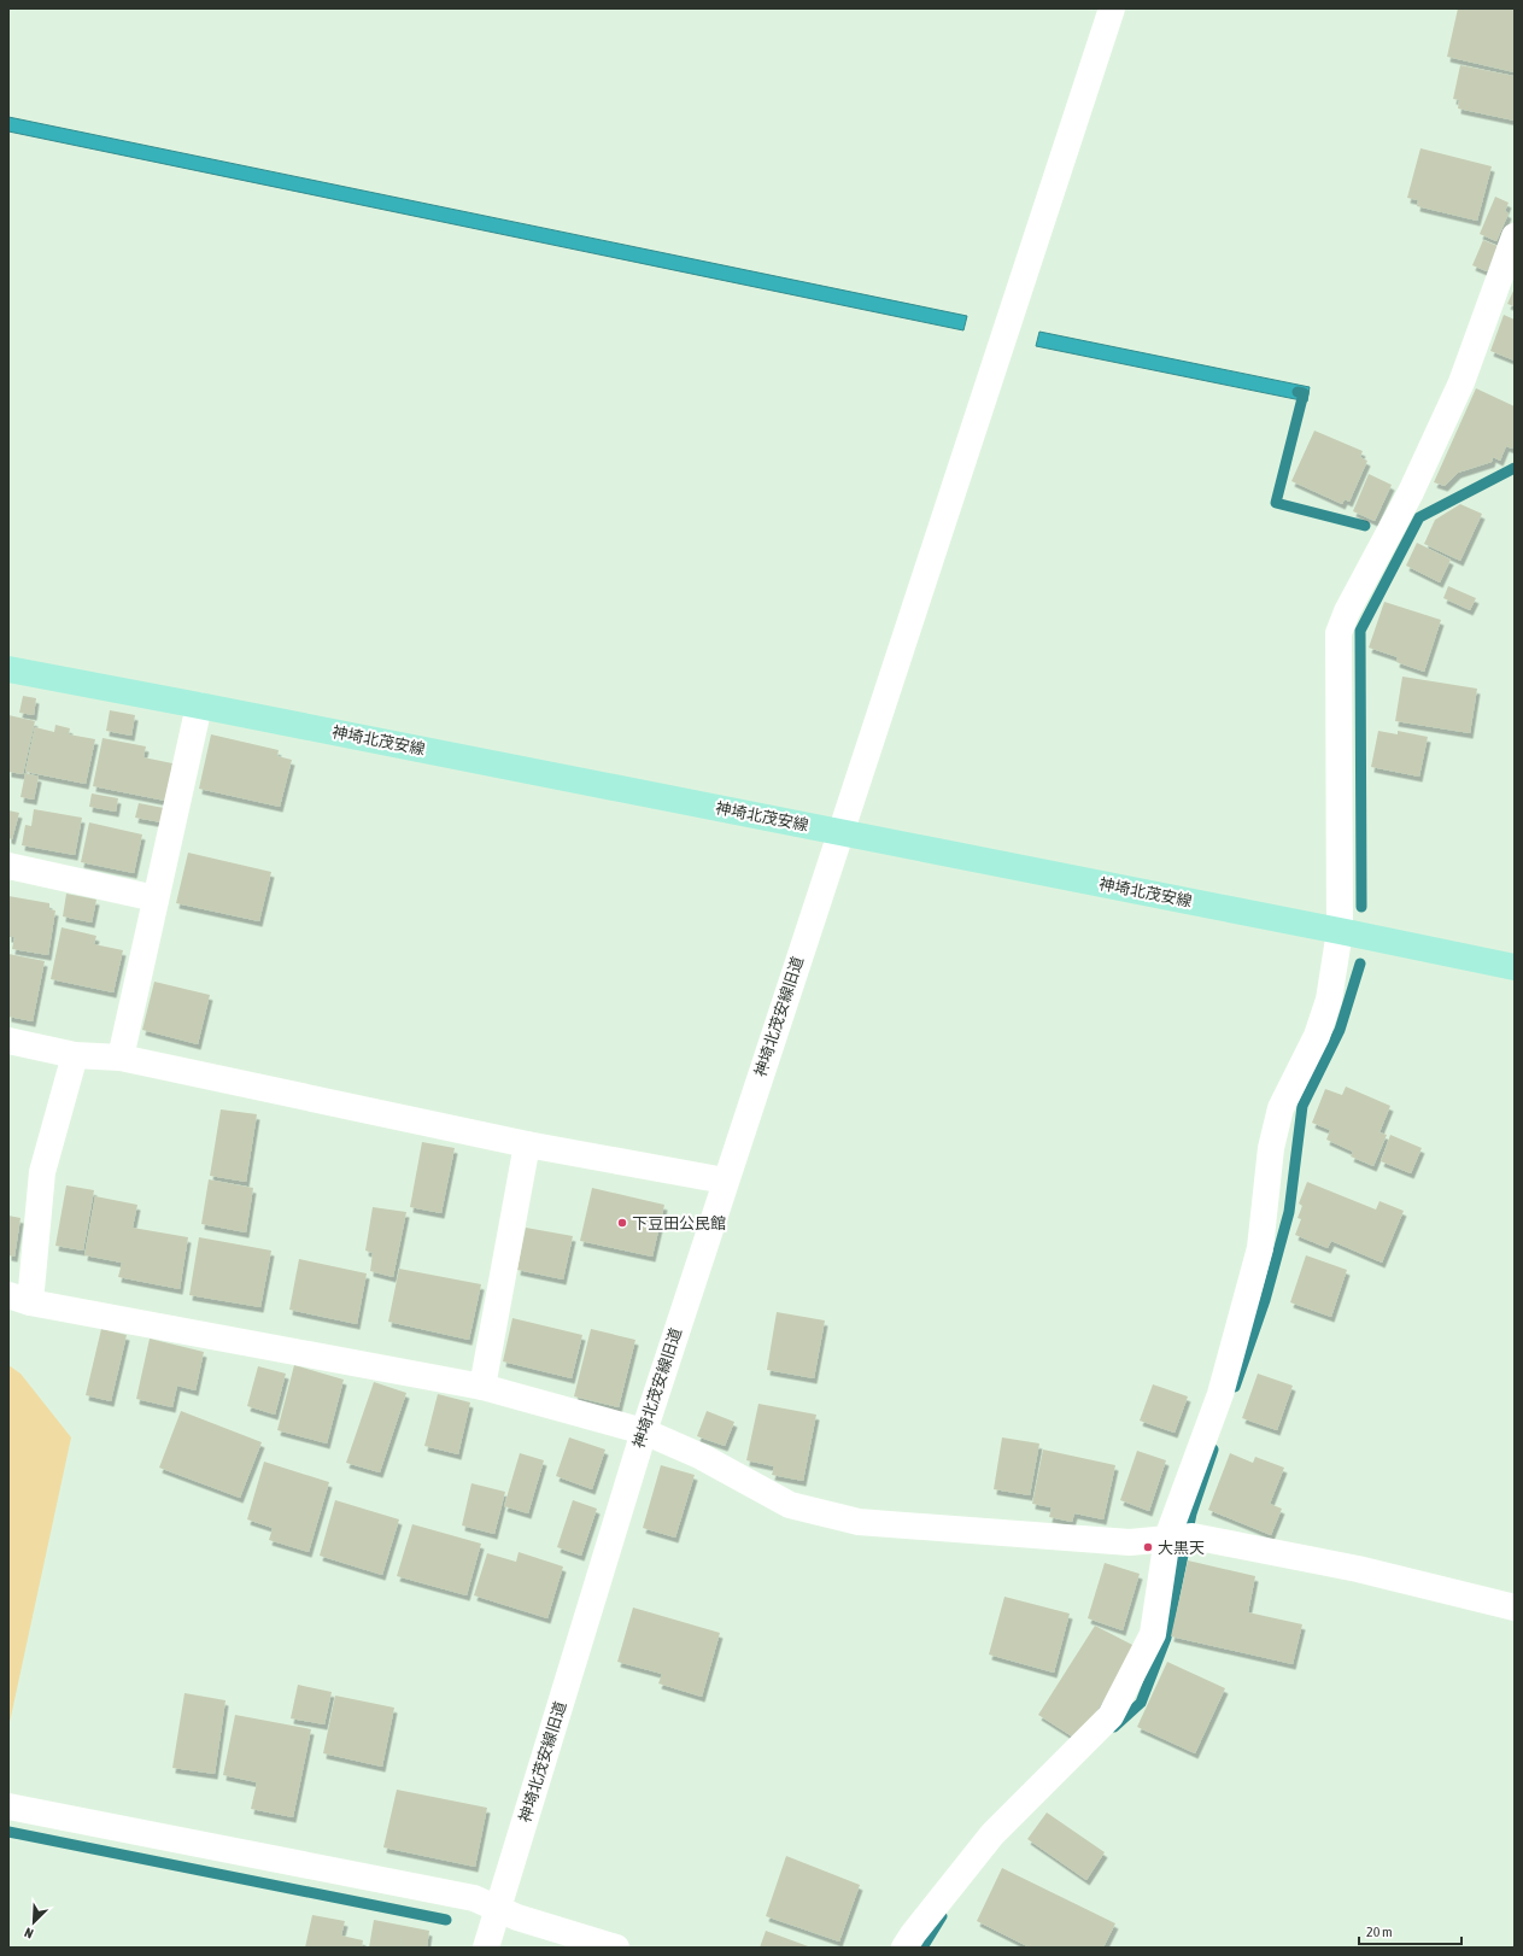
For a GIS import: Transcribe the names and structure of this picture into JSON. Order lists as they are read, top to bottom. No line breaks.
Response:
{"streets":{"main road":["神埼北茂安線"],"street":["神埼北茂安線旧道"]},"crossings":[["神埼北茂安線","神埼北茂安線旧道"]],"places":["下豆田公民館","大黒天"],"scale_bar":"20 m","north":"bottom left"}
